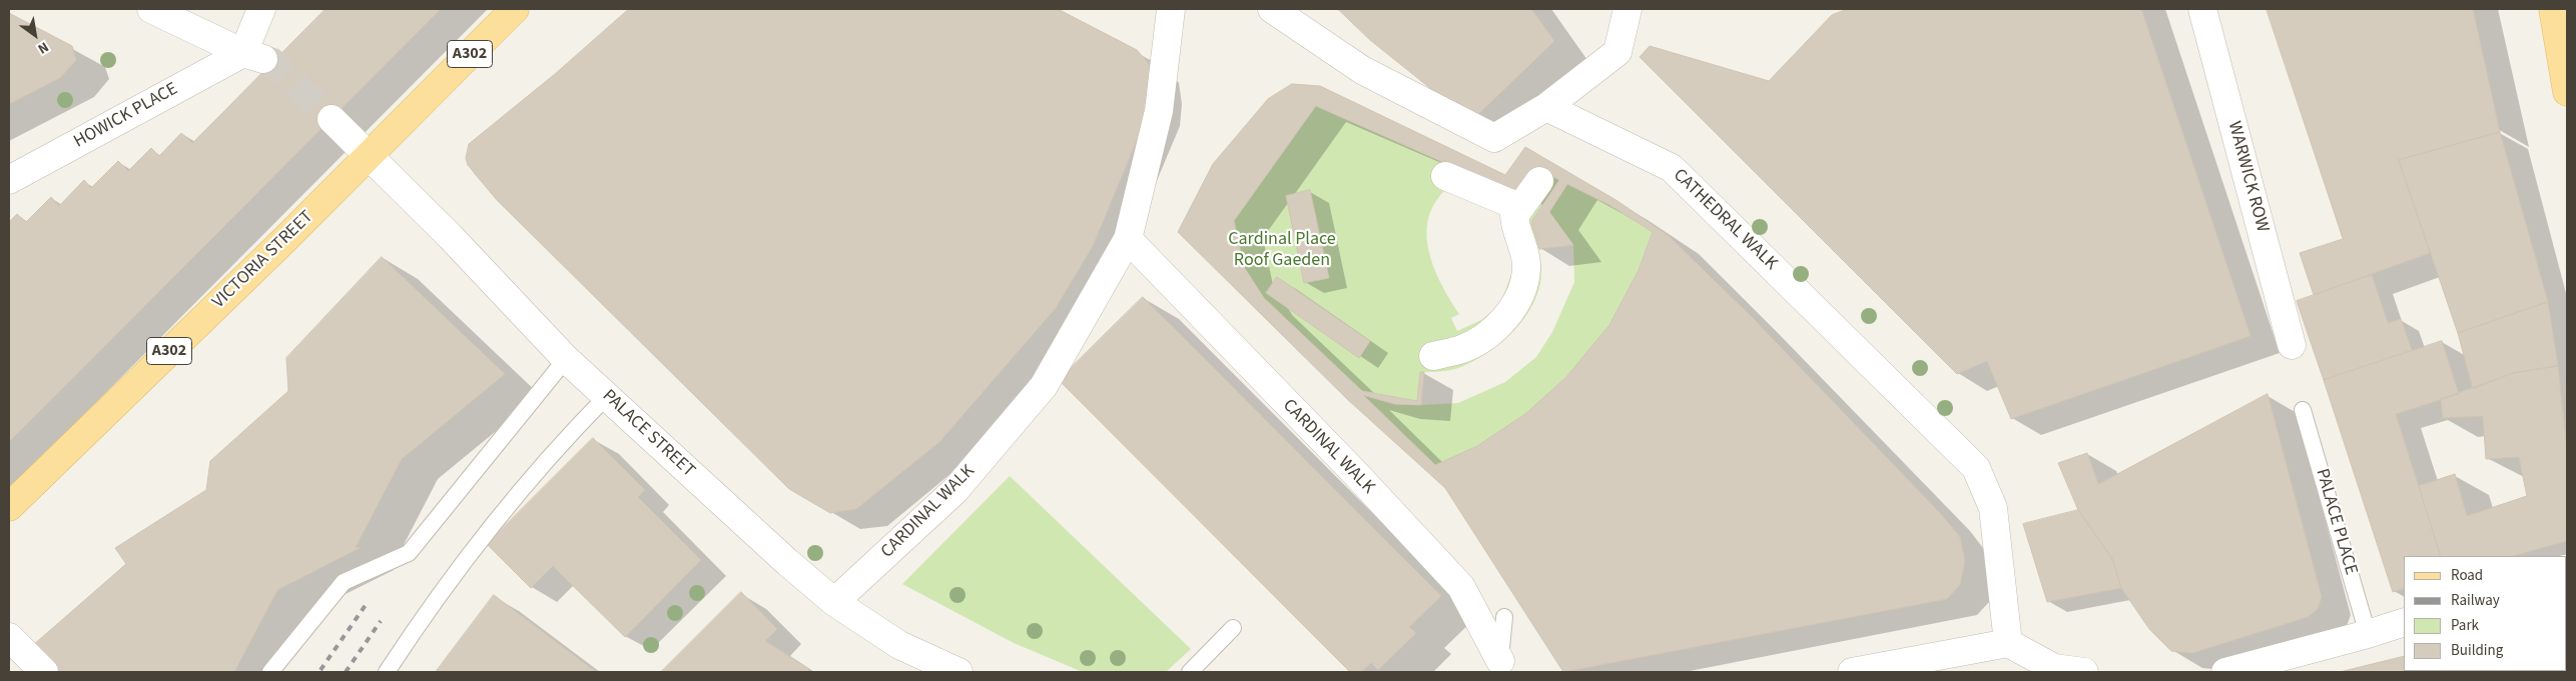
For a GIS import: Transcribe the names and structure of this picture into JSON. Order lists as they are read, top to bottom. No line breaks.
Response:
{"streets":{"main road":["A302","VICTORIA STREET"],"street":["HOWICK PLACE","WARWICK ROW","CATHEDRAL WALK","PALACE STREET","CARDINAL WALK"],"lane":["PALACE PLACE"]},"crossings":[["VICTORIA STREET","PALACE STREET"],["PALACE STREET","CARDINAL WALK"]],"parks":["Cardinal Place Roof Gaeden"],"legend":["Road","Railway","Park","Building"],"north":"bottom right"}
